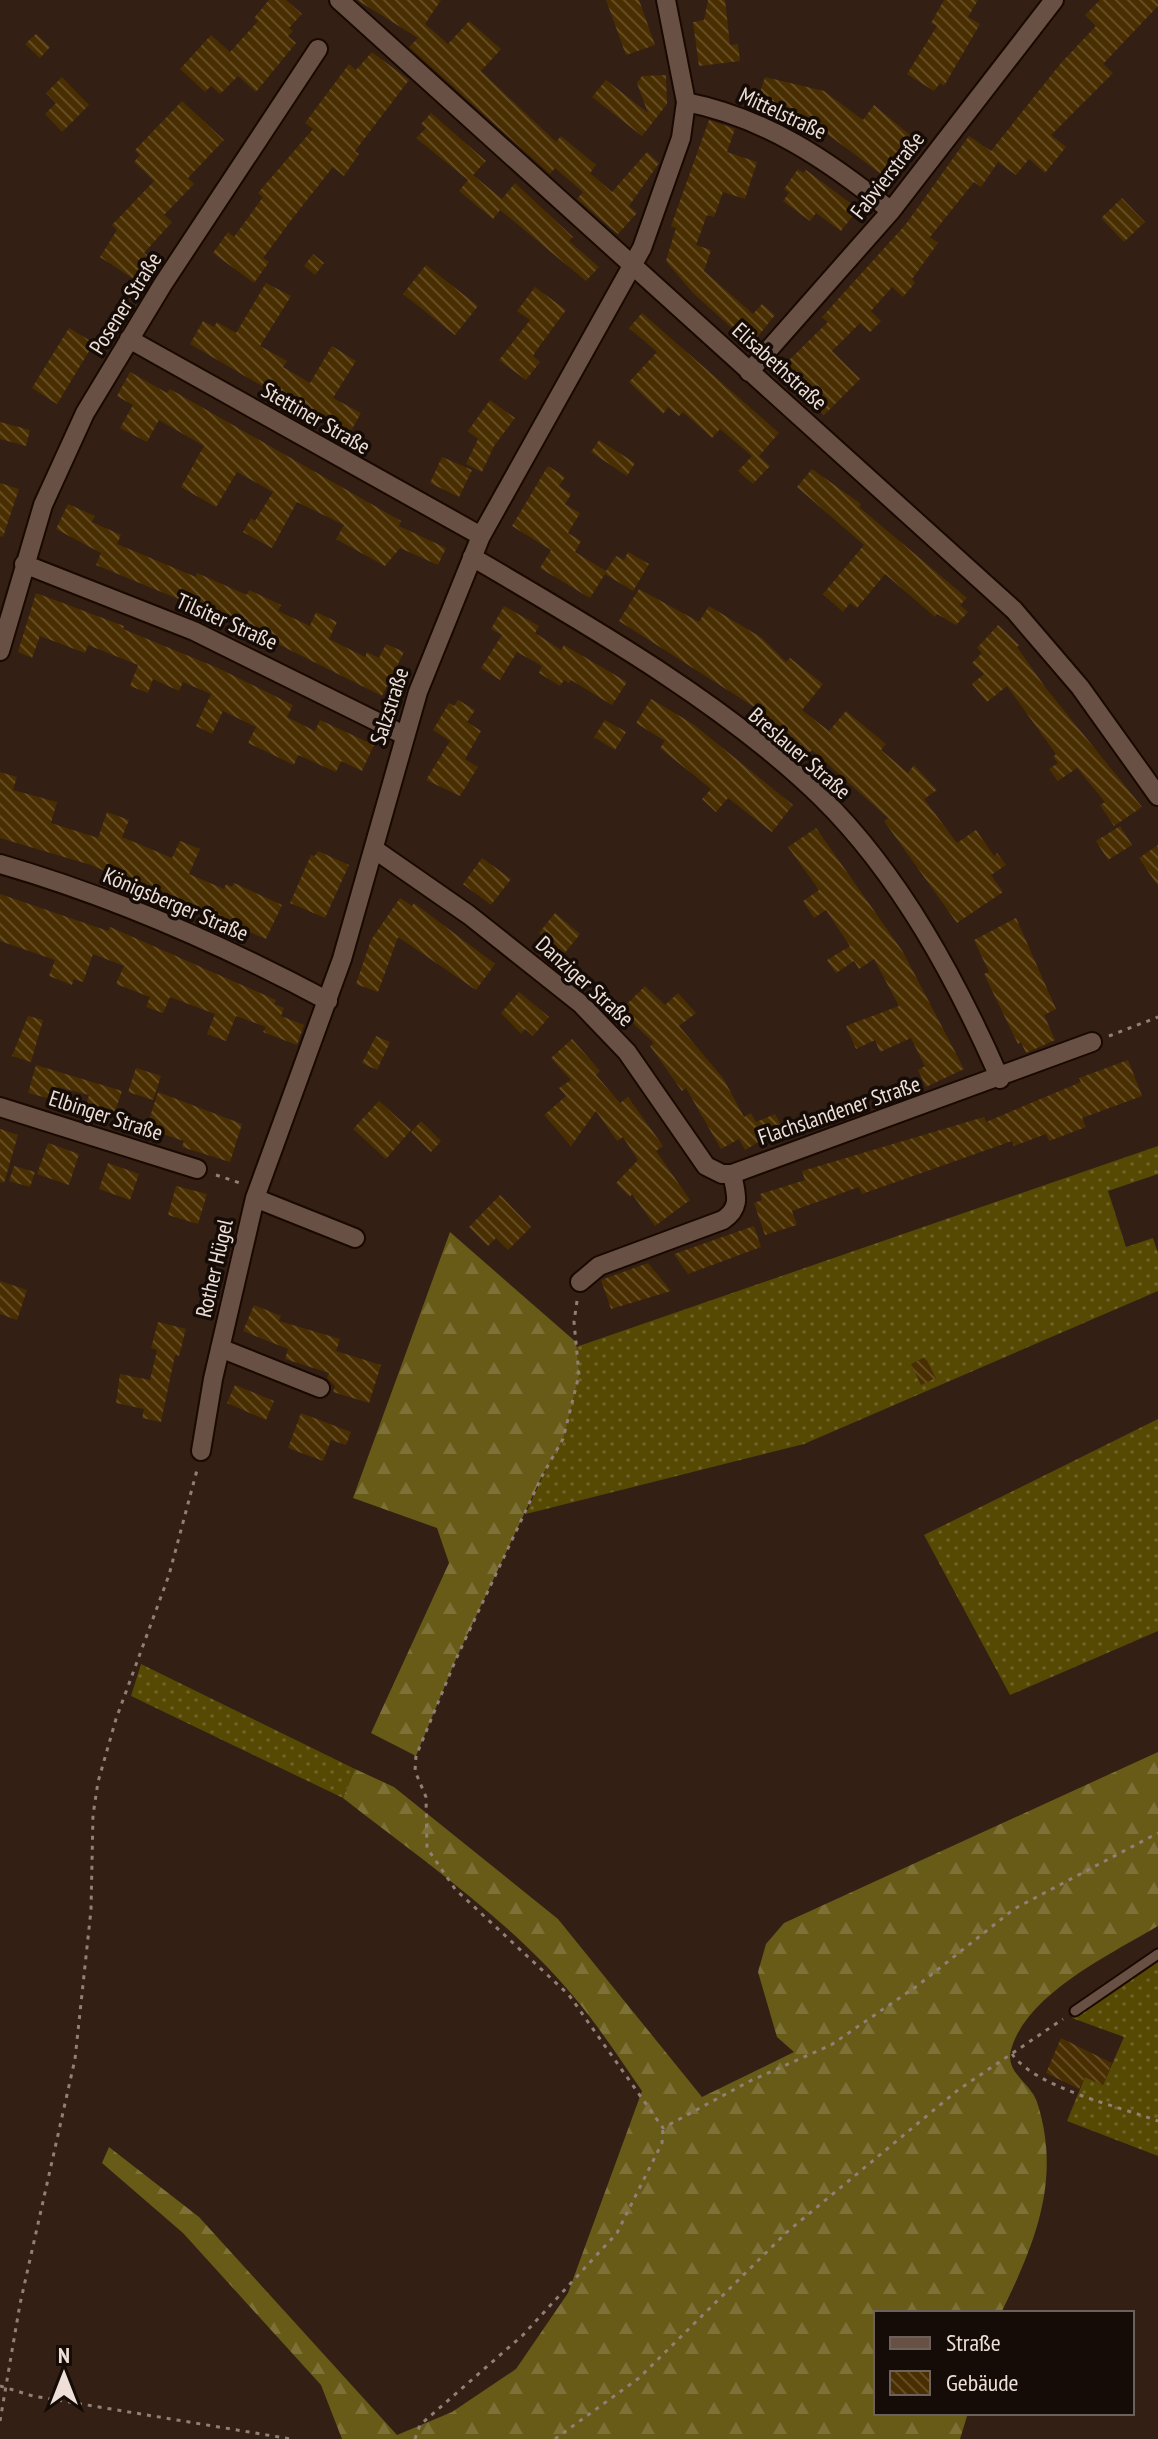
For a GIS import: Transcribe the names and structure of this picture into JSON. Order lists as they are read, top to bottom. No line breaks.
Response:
{"streets":{"street":["Mittelstraße","Fabvierstraße","Posener Straße","Elisabethstraße","Stettiner Straße","Tilsiter Straße","Salzstraße","Breslauer Straße","Königsberger Straße","Danziger Straße","Flachslandener Straße","Elbinger Straße","Rother Hügel"]},"crossings":[["Mittelstraße","Fabvierstraße"],["Mittelstraße","Salzstraße"],["Fabvierstraße","Elisabethstraße"],["Posener Straße","Stettiner Straße"],["Posener Straße","Tilsiter Straße"],["Elisabethstraße","Salzstraße"],["Stettiner Straße","Salzstraße"],["Tilsiter Straße","Salzstraße"],["Salzstraße","Breslauer Straße"],["Salzstraße","Königsberger Straße"],["Salzstraße","Danziger Straße"],["Salzstraße","Rother Hügel"],["Breslauer Straße","Flachslandener Straße"],["Danziger Straße","Flachslandener Straße"]],"legend":["Straße","Gebäude"],"north":"top"}
